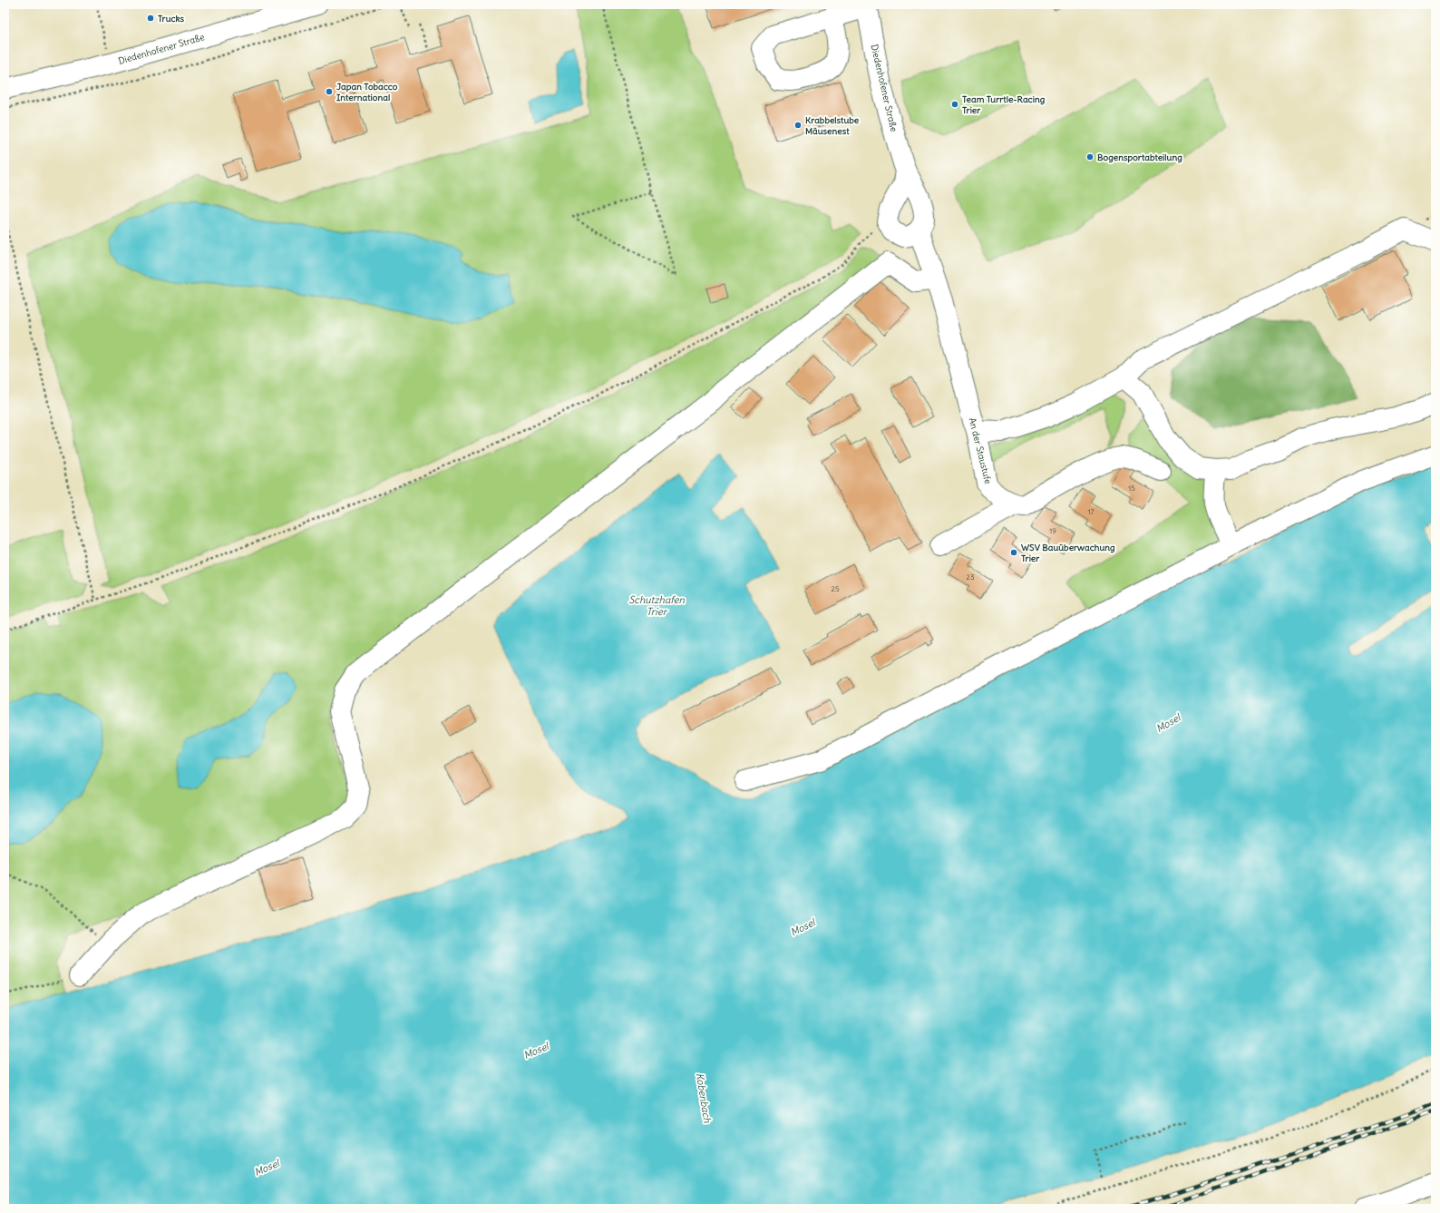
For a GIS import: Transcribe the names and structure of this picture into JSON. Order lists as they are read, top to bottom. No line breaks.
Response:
{"streets":{"street":["Diedenhofener Straße","An der Staustufe"]},"crossings":[["Diedenhofener Straße","An der Staustufe"]],"water":["Schutzhafen Trier","Mosel","Kobenbach"],"places":["Trucks","Japan Tobacco International","Team Turrtle-Racing Trier","Krabbelstube Mäusenest","Bogensportabteilung","WSV Bauüberwachung Trier"],"house_numbers":["15","17","19","23","25"]}
